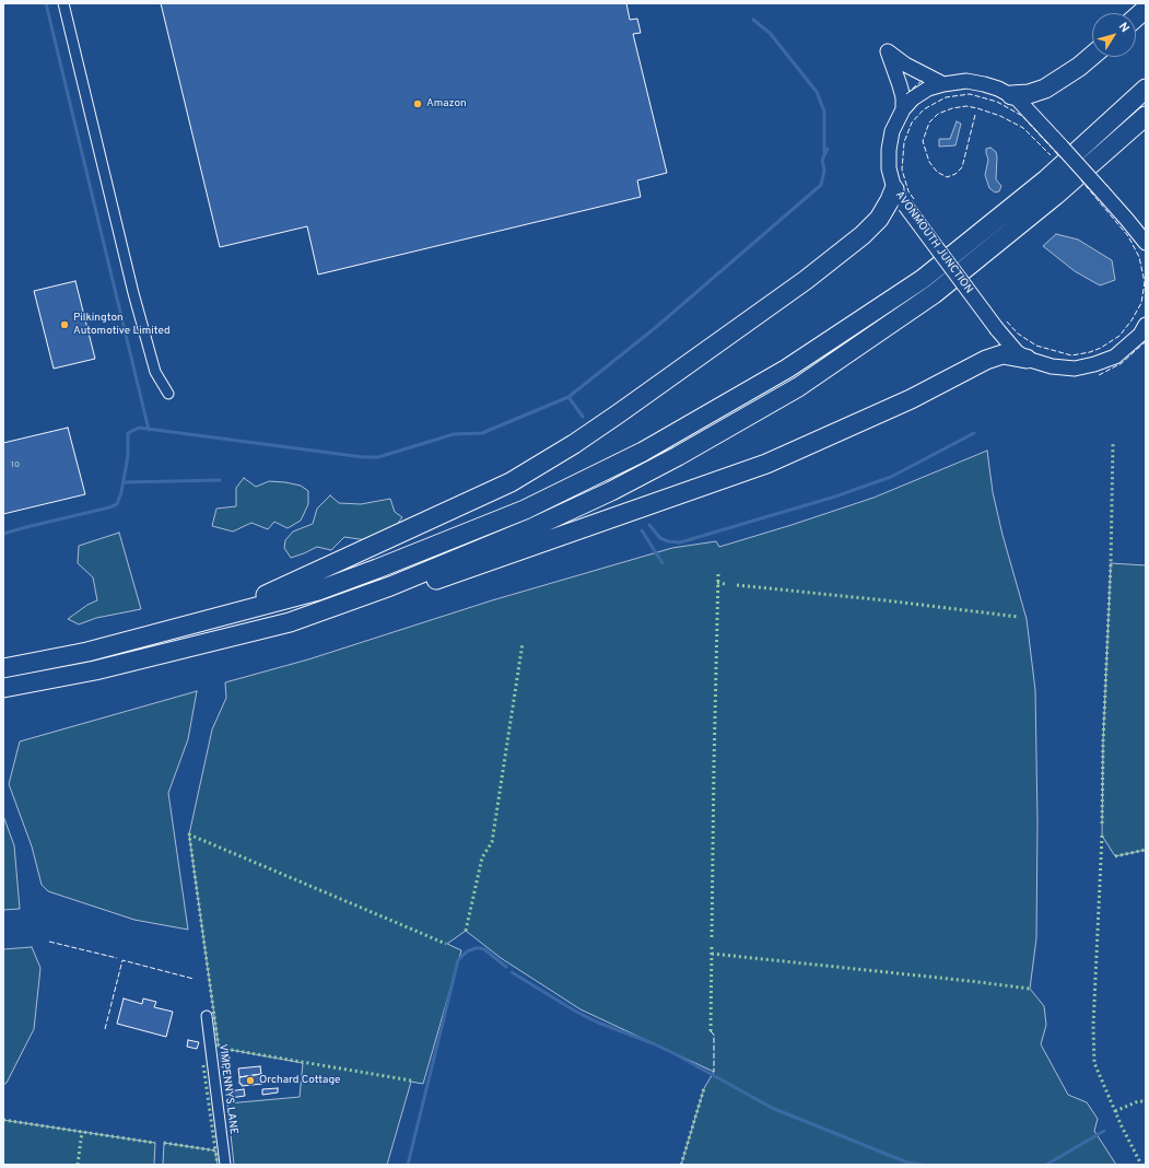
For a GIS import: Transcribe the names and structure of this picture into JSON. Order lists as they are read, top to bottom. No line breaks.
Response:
{"streets":{"street":["AVONMOUTH JUNCTION","VIMPENNYS LANE"]},"places":["Amazon","Pilkington Automotive Limited","Orchard Cottage"],"house_numbers":["10"],"north":"top right"}
